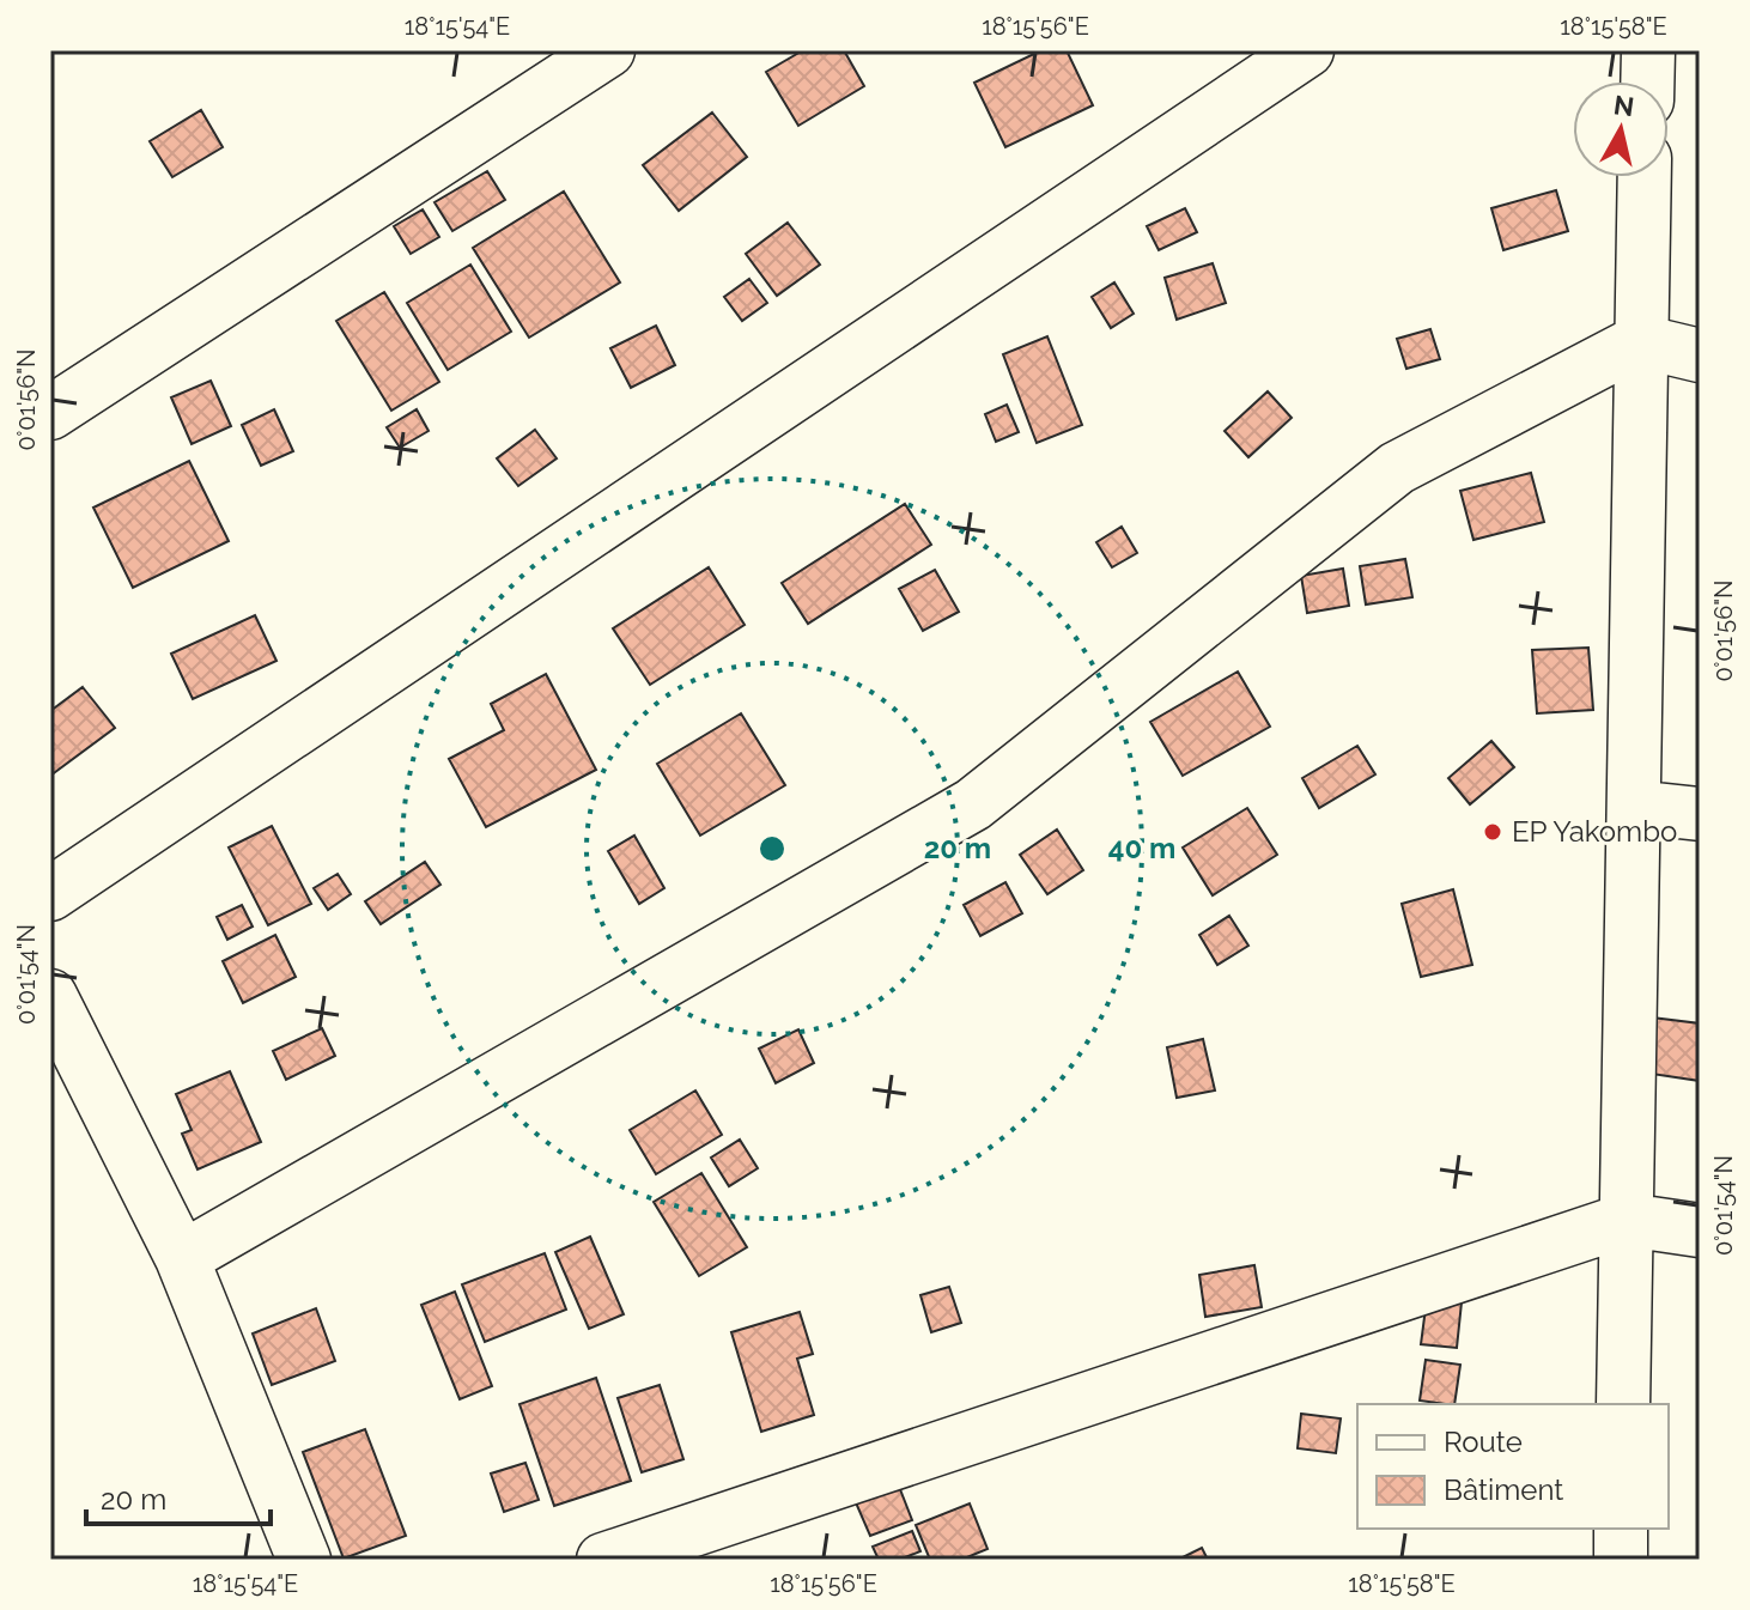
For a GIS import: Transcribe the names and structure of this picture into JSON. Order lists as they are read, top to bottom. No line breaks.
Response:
{"places":["EP Yakombo"],"legend":["Route","Bâtiment"],"scale_bar":"20 m","north":"top","coordinates":["18°15'54\"E","18°15'56\"E","18°15'58\"E","0°01'56\"N","0°01'54\"N"],"rings":["20 m","40 m"]}
